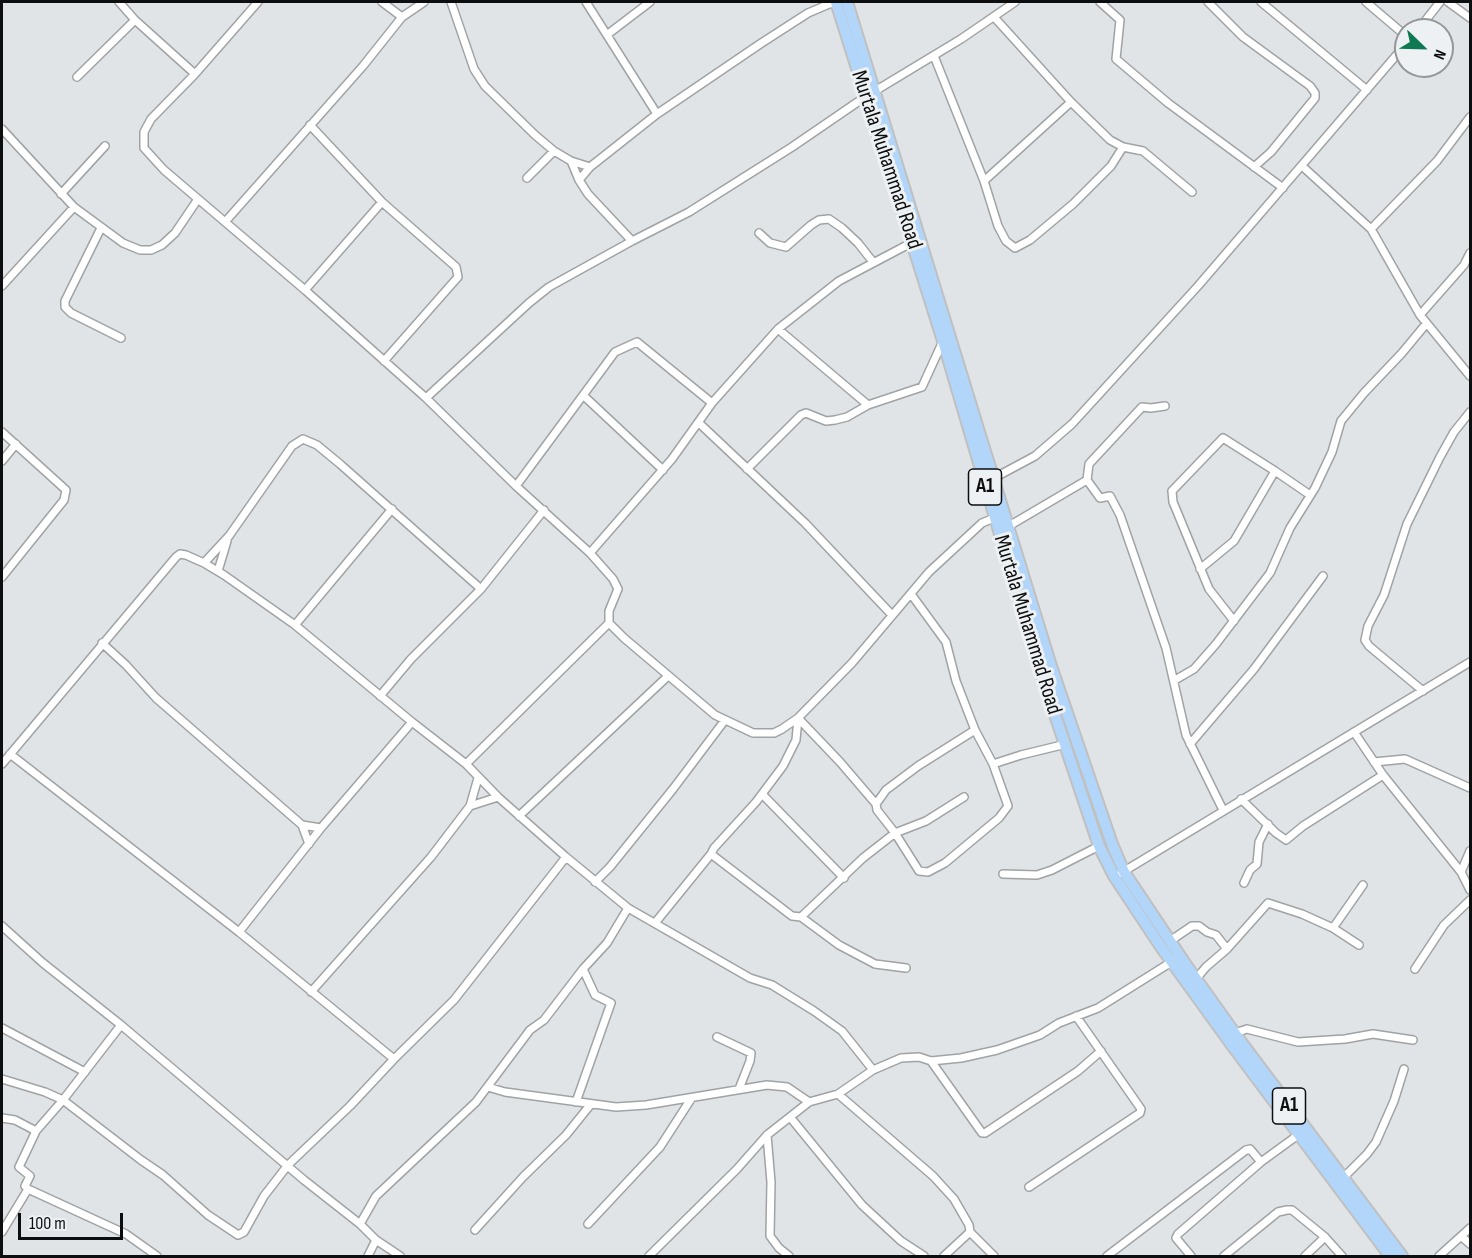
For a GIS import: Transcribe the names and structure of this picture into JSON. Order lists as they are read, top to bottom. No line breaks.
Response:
{"streets":{"highway":["Murtala Muhammad Road","A1"]},"crossings":[["Murtala Muhammad Road","A1"]],"scale_bar":"100 m","north":"bottom right"}
